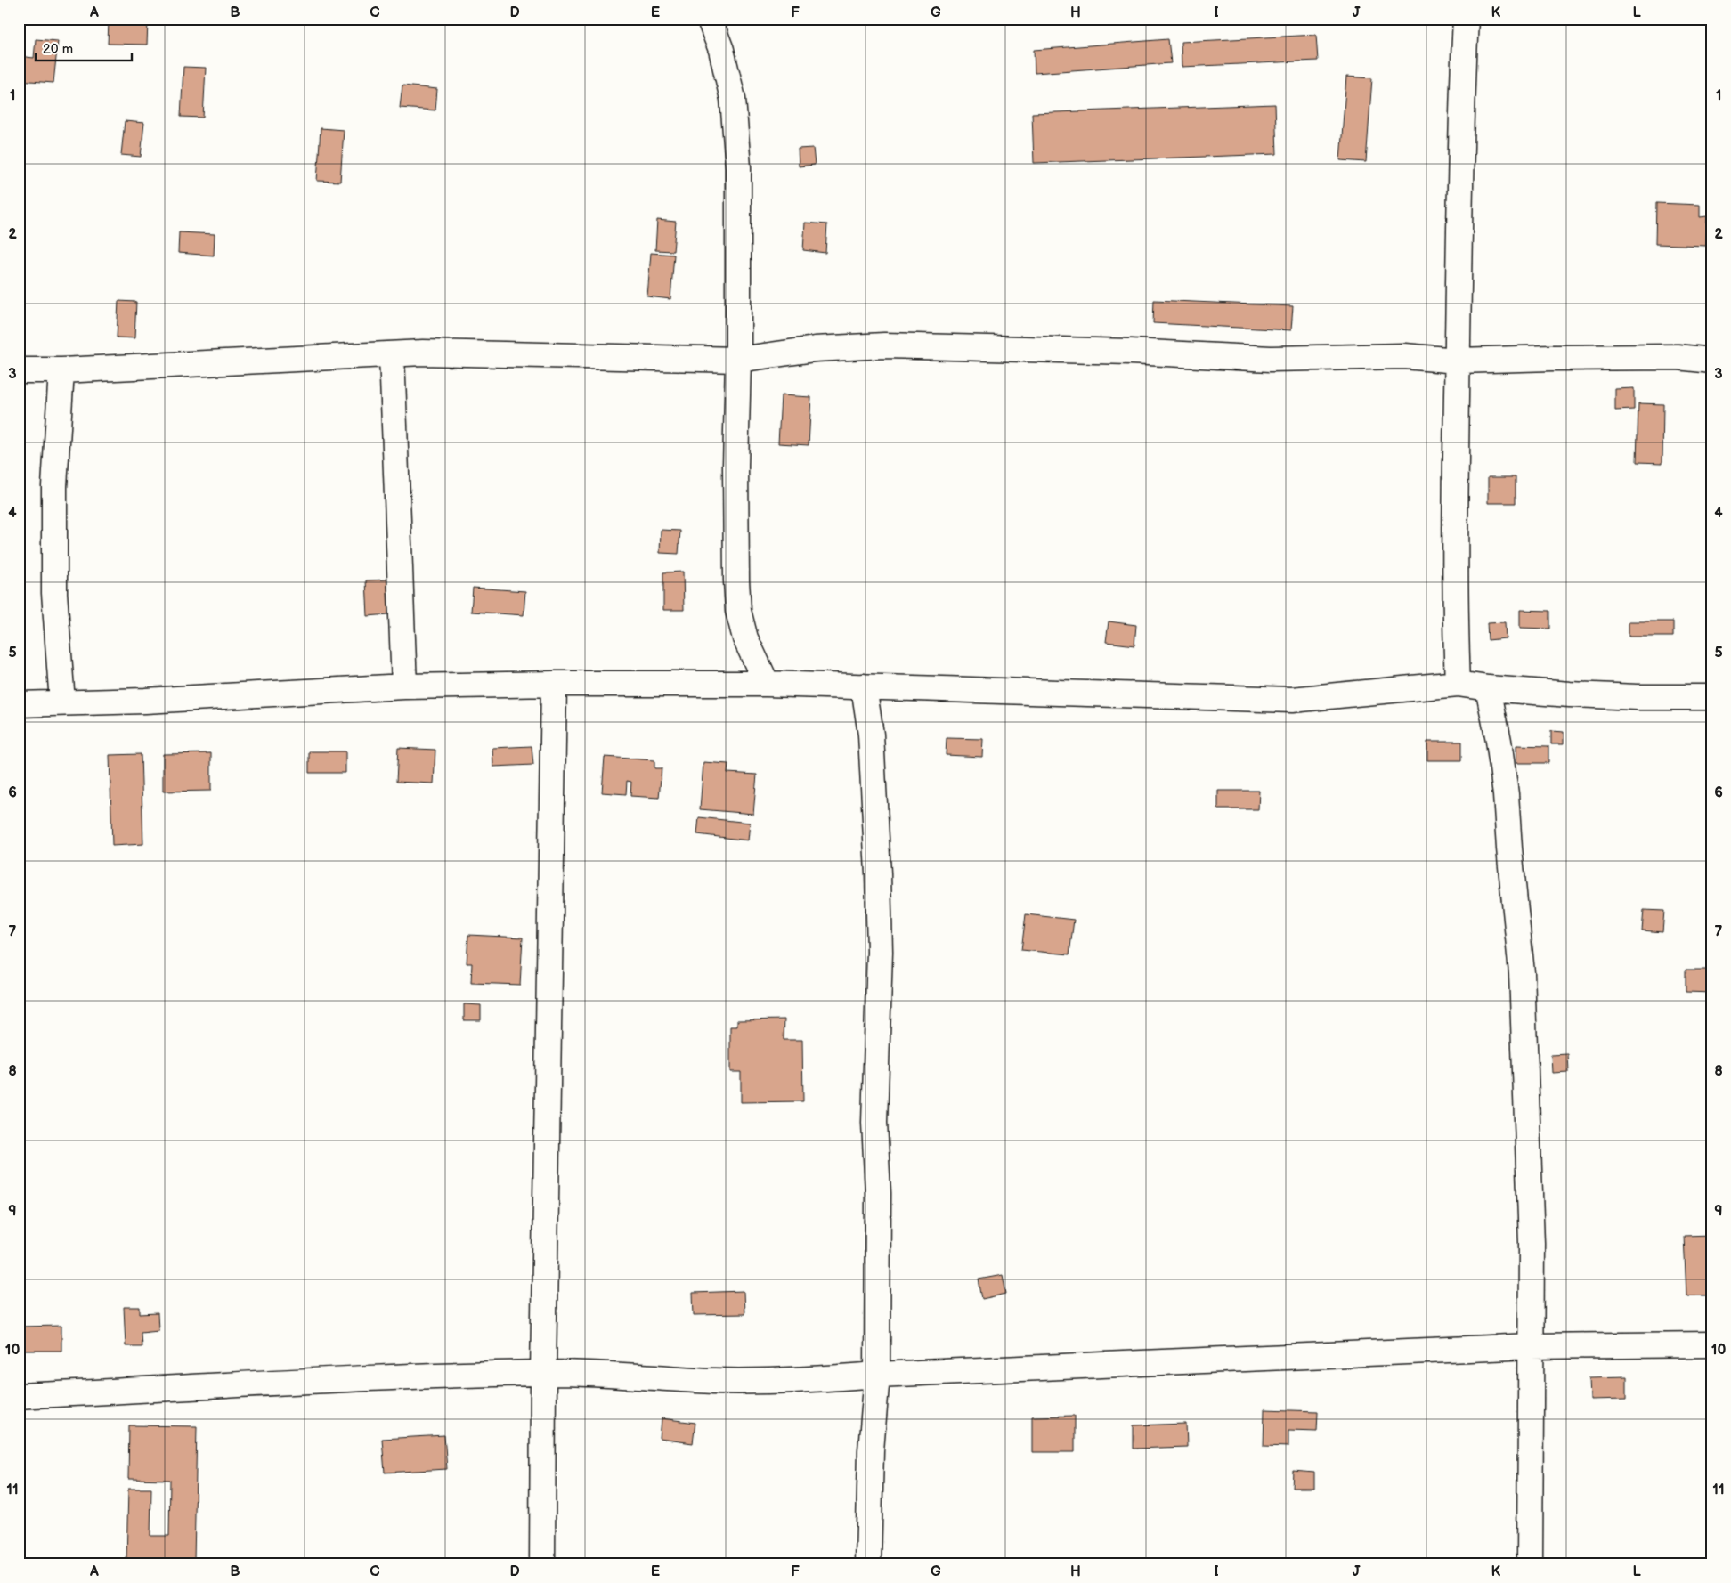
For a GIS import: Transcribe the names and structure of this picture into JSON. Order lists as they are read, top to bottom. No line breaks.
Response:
{"scale_bar":"20 m","grid":{"columns":["A","B","C","D","E","F","G","H","I","J","K","L"],"rows":["1","2","3","4","5","6","7","8","9","10","11"]}}
